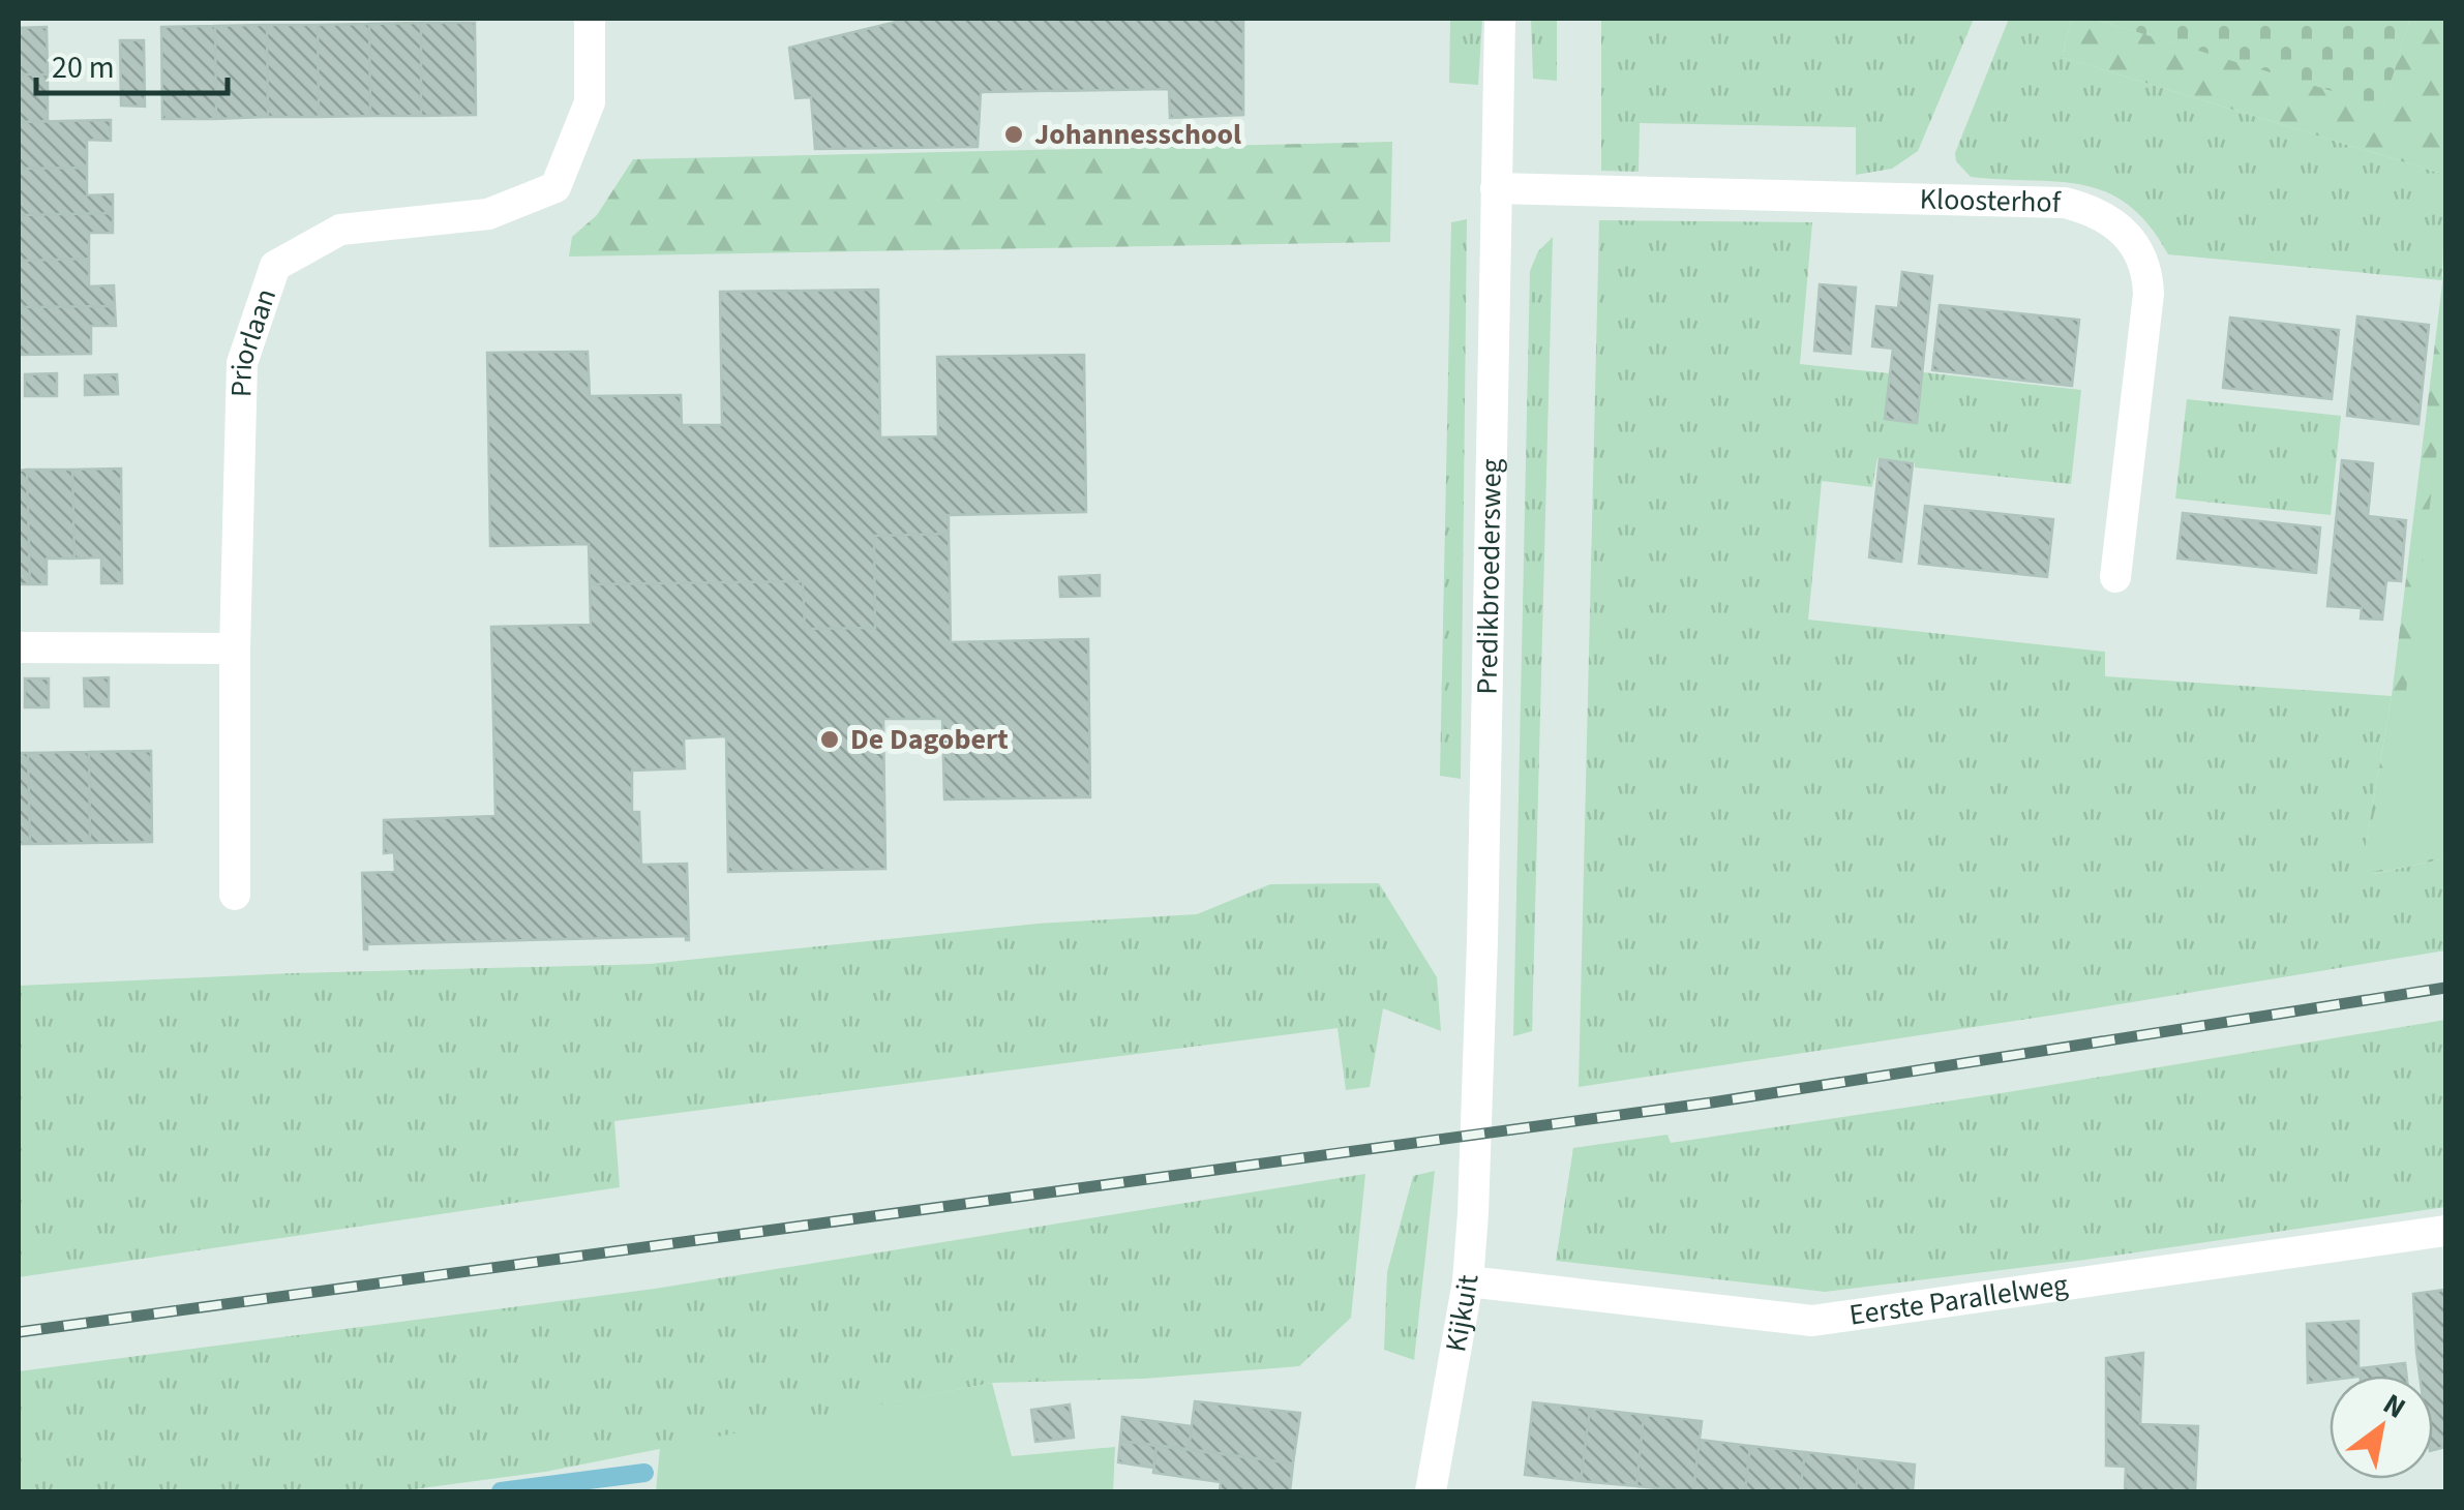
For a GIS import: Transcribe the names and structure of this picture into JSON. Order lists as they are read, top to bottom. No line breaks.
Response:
{"streets":{"street":["Kloosterhof","Priorlaan","Predikbroedersweg","Eerste Parallelweg","Kijkuit"]},"crossings":[["Kloosterhof","Predikbroedersweg"],["Predikbroedersweg","Kijkuit"],["Eerste Parallelweg","Kijkuit"]],"places":["Johannesschool","De Dagobert"],"scale_bar":"20 m","north":"top right"}
